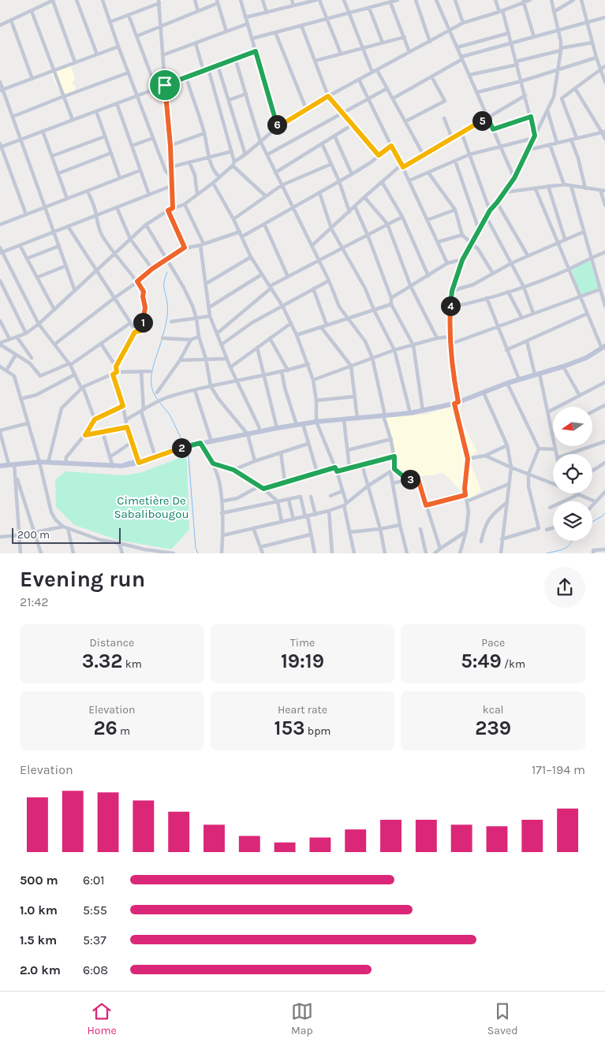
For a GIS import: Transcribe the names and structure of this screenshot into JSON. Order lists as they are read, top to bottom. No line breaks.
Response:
{"parks":["Cimetière De Sabalibougou"],"scale_bar":"200 m","north":"left","page":{"pins":["5","6","4","1","2","3"],"scale":"200 m","heading":["Evening run","21:42"],"stats":[["Distance","3.32 km"],["Time","19:19"],["Pace","5:49 /km"],["Elevation","26 m"],["Heart rate","153 bpm"],["kcal","239"]],"chart":["Elevation","171–194 m"],"list":[{"name":"500 m","note":"6:01"},{"name":"1.0 km","note":"5:55"},{"name":"1.5 km","note":"5:37"},{"name":"2.0 km","note":"6:08"}],"tabs":["Home","Map","Saved"]}}
